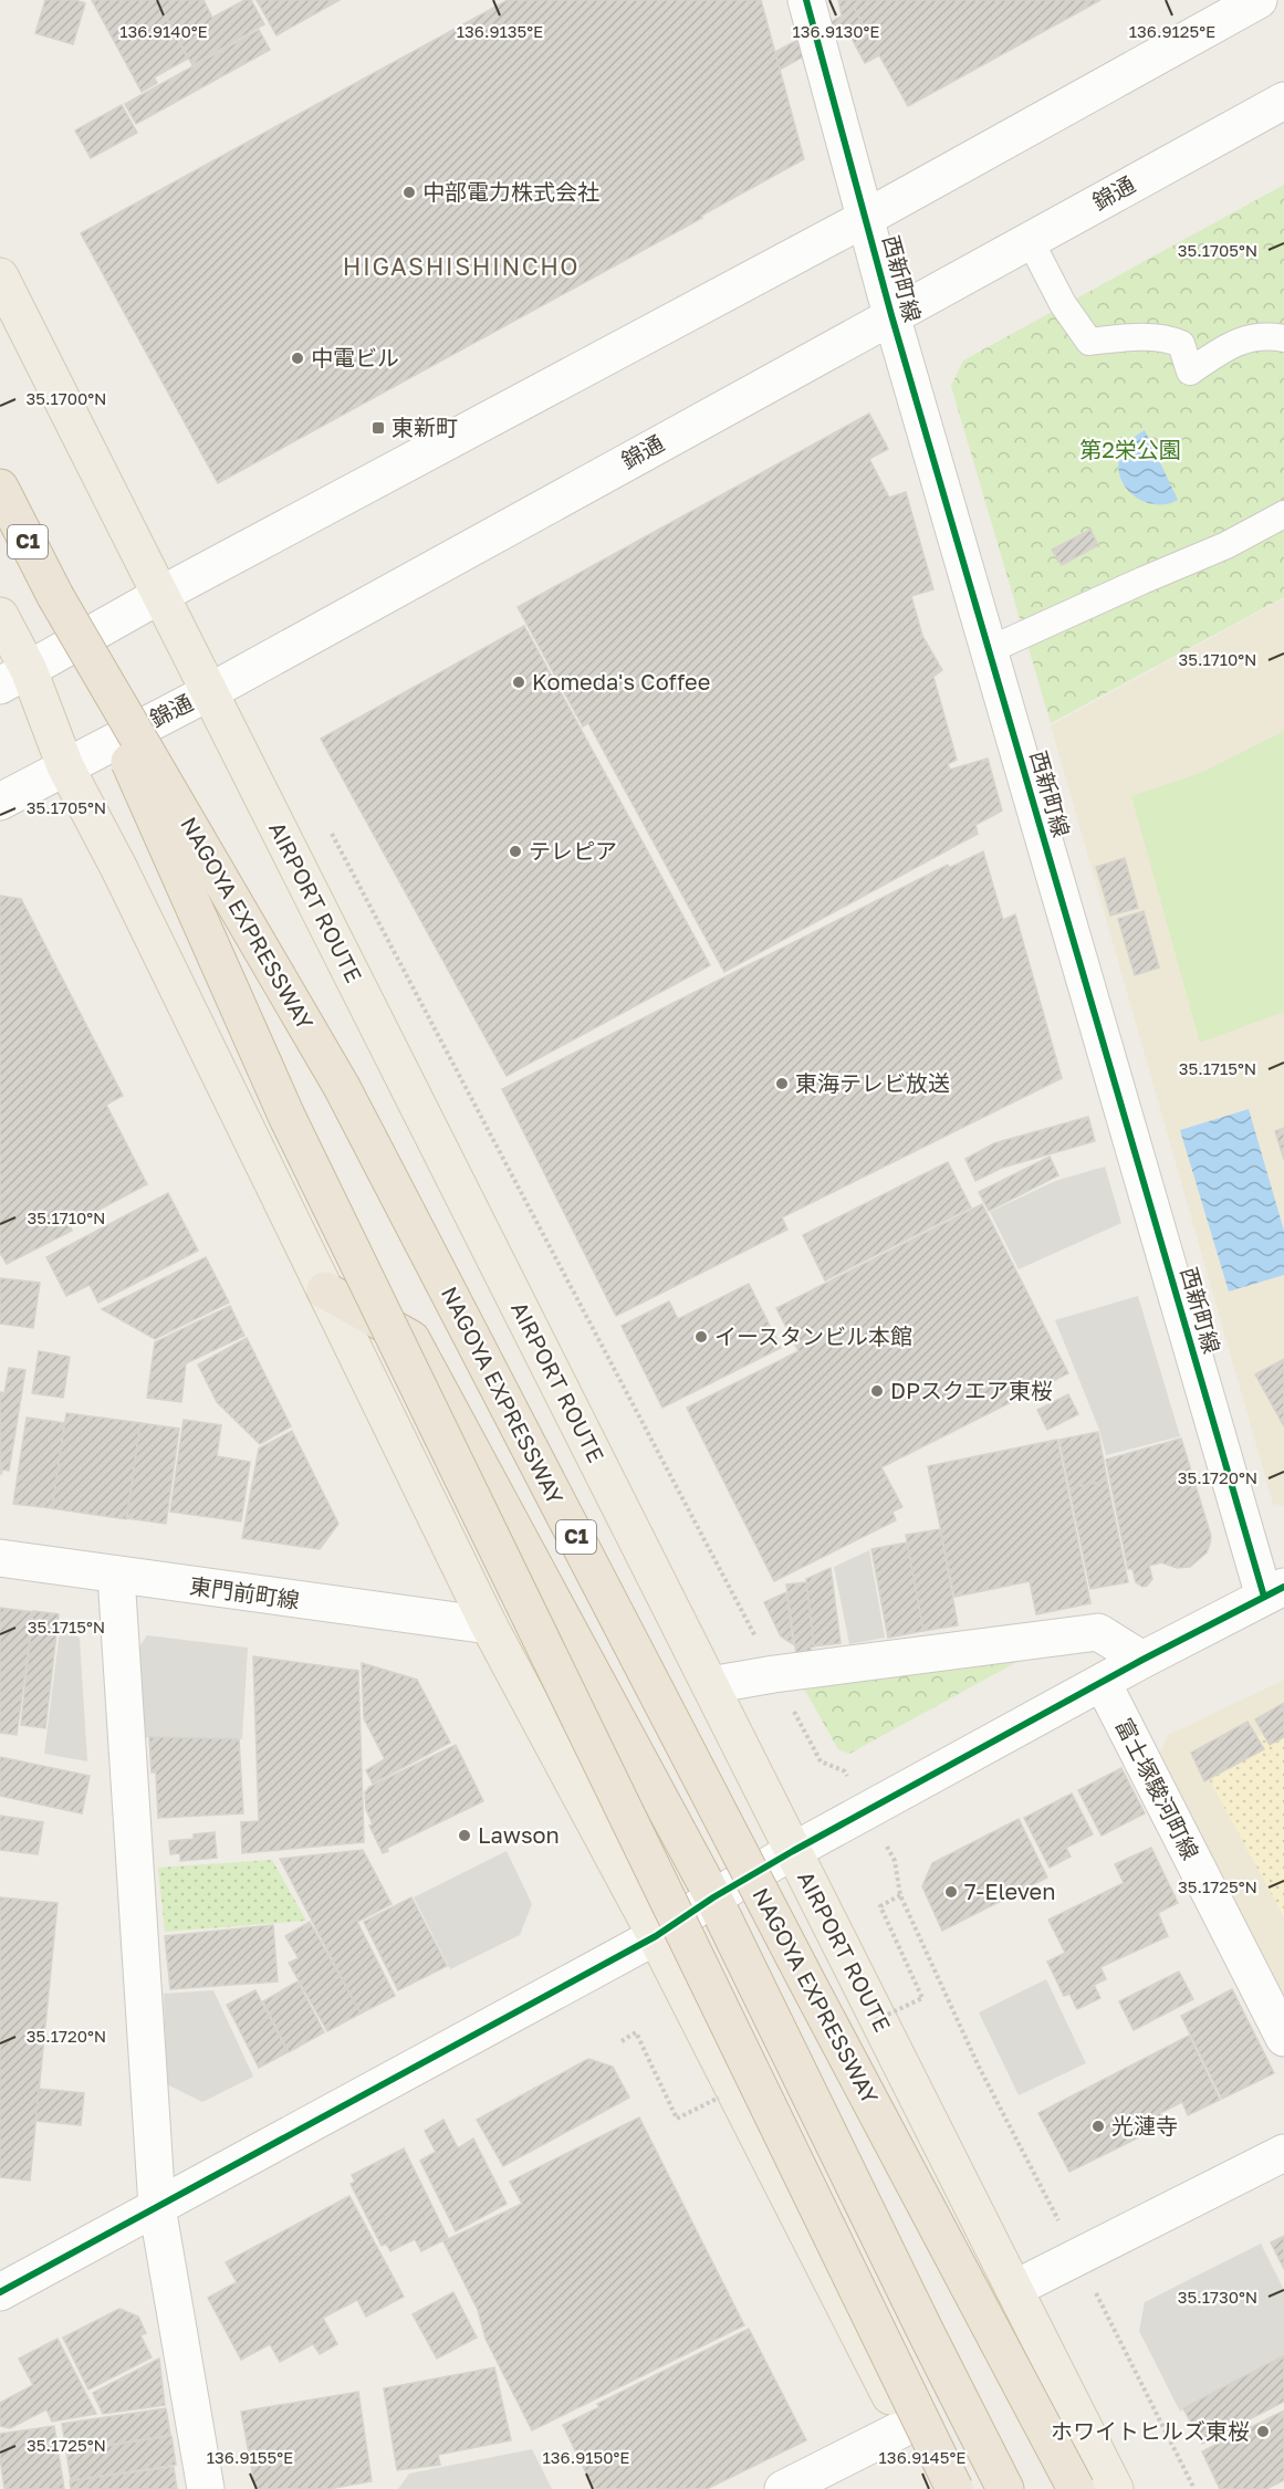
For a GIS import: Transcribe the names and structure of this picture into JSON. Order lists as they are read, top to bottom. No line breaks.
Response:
{"streets":{"highway":["C1","NAGOYA EXPRESSWAY"],"main road":["AIRPORT ROUTE"],"street":["錦通","西新町線","東門前町線","富士塚駿河町線"]},"crossings":[["錦通","西新町線"],["錦通","AIRPORT ROUTE"]],"districts":["HIGASHISHINCHO"],"parks":["第2栄公園"],"places":{"other":["中部電力株式会社","中電ビル","Komeda's Coffee","テレピア","東海テレビ放送","イースタンビル本館","DPスクエア東桜","Lawson","7-Eleven","光漣寺","ホワイトヒルズ東桜"],"transit":["東新町"]},"coordinates":["136.9140°E","136.9135°E","136.9130°E","136.9125°E","35.1705°N","35.1700°N","35.1710°N","35.1715°N","35.1720°N","35.1725°N","35.1730°N","136.9155°E","136.9150°E","136.9145°E"]}
